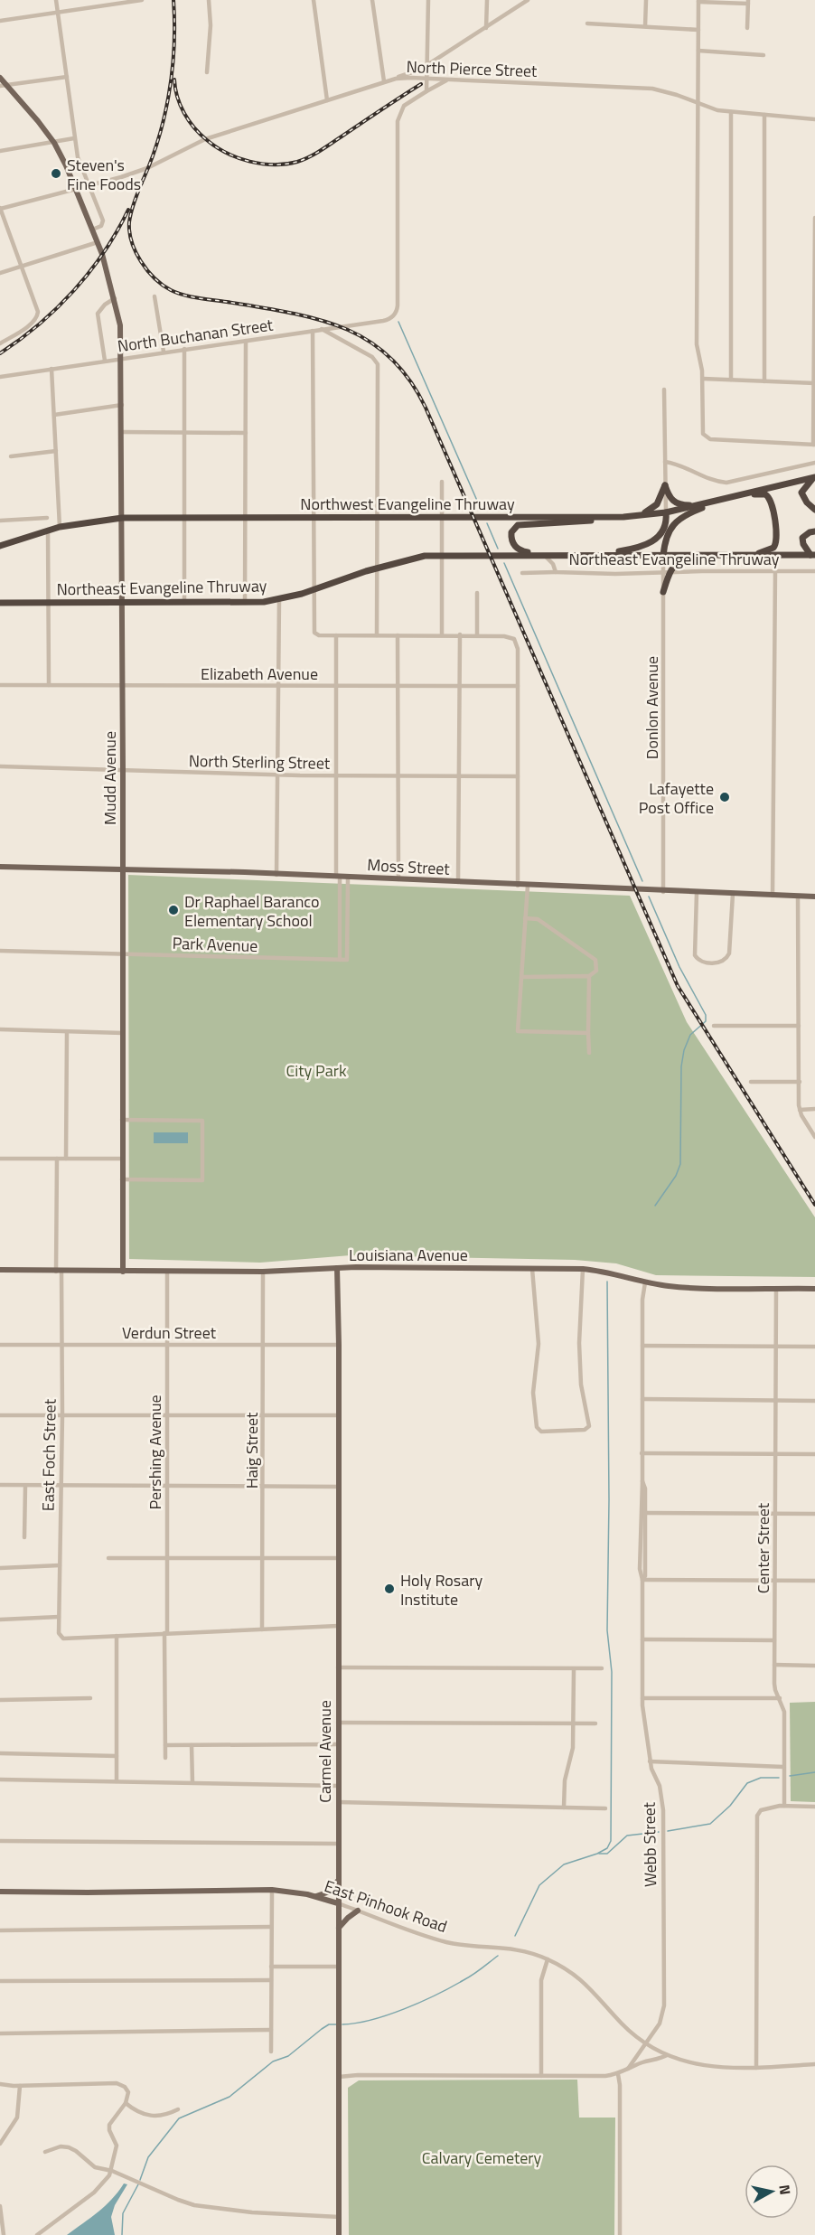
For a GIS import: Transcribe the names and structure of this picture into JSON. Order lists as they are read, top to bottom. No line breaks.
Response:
{"streets":{"highway":["Northwest Evangeline Thruway","Northeast Evangeline Thruway"],"main road":["Mudd Avenue","Moss Street","Louisiana Avenue","Carmel Avenue","East Pinhook Road"],"street":["North Pierce Street","North Buchanan Street","Elizabeth Avenue","Donlon Avenue","North Sterling Street","Park Avenue","Verdun Street","Haig Street","Pershing Avenue","East Foch Street","Center Street","Webb Street"]},"crossings":[["North Pierce Street","Mudd Avenue"],["North Buchanan Street","Mudd Avenue"],["Northwest Evangeline Thruway","Mudd Avenue"],["Northeast Evangeline Thruway","Mudd Avenue"],["Elizabeth Avenue","Mudd Avenue"],["Donlon Avenue","Moss Street"],["North Sterling Street","Mudd Avenue"],["Mudd Avenue","Moss Street"],["Mudd Avenue","Park Avenue"],["Mudd Avenue","Louisiana Avenue"],["Louisiana Avenue","Haig Street"],["Louisiana Avenue","Pershing Avenue"],["Louisiana Avenue","East Foch Street"],["Louisiana Avenue","Center Street"],["Louisiana Avenue","Carmel Avenue"],["Louisiana Avenue","Webb Street"],["Verdun Street","Haig Street"],["Verdun Street","Pershing Avenue"],["Verdun Street","East Foch Street"],["Verdun Street","Carmel Avenue"],["Carmel Avenue","East Pinhook Road"],["Webb Street","East Pinhook Road"]],"parks":["City Park","Calvary Cemetery"],"places":["Steven's Fine Foods","Lafayette Post Office","Dr Raphael Baranco Elementary School","Holy Rosary Institute"],"north":"right"}
